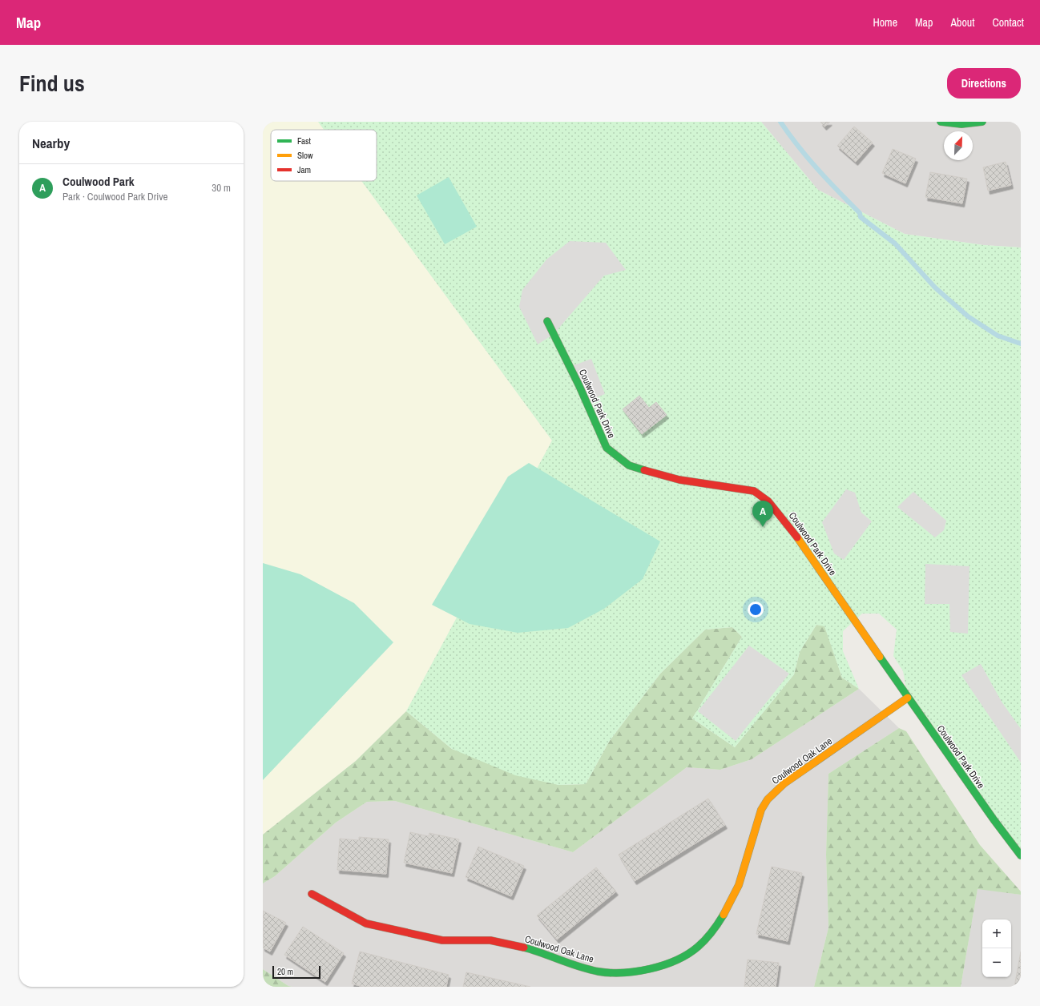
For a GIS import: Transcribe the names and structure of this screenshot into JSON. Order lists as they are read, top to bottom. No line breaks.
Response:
{"streets":{"street":["Coulwood Park Drive","Coulwood Oak Lane"]},"crossings":[["Coulwood Park Drive","Coulwood Oak Lane"]],"legend":["Fast","Slow","Jam"],"scale_bar":"20 m","north":"top right","page":{"header":"Map","nav":["Home","Map","About","Contact"],"title":"Find us","buttons":"Directions","heading":"Nearby","list":[{"mark":"A","name":"Coulwood Park","note":"Park · Coulwood Park Drive","value":"30 m"}],"pins":"A","map_buttons":["+","−"],"scale":"20 m"}}
